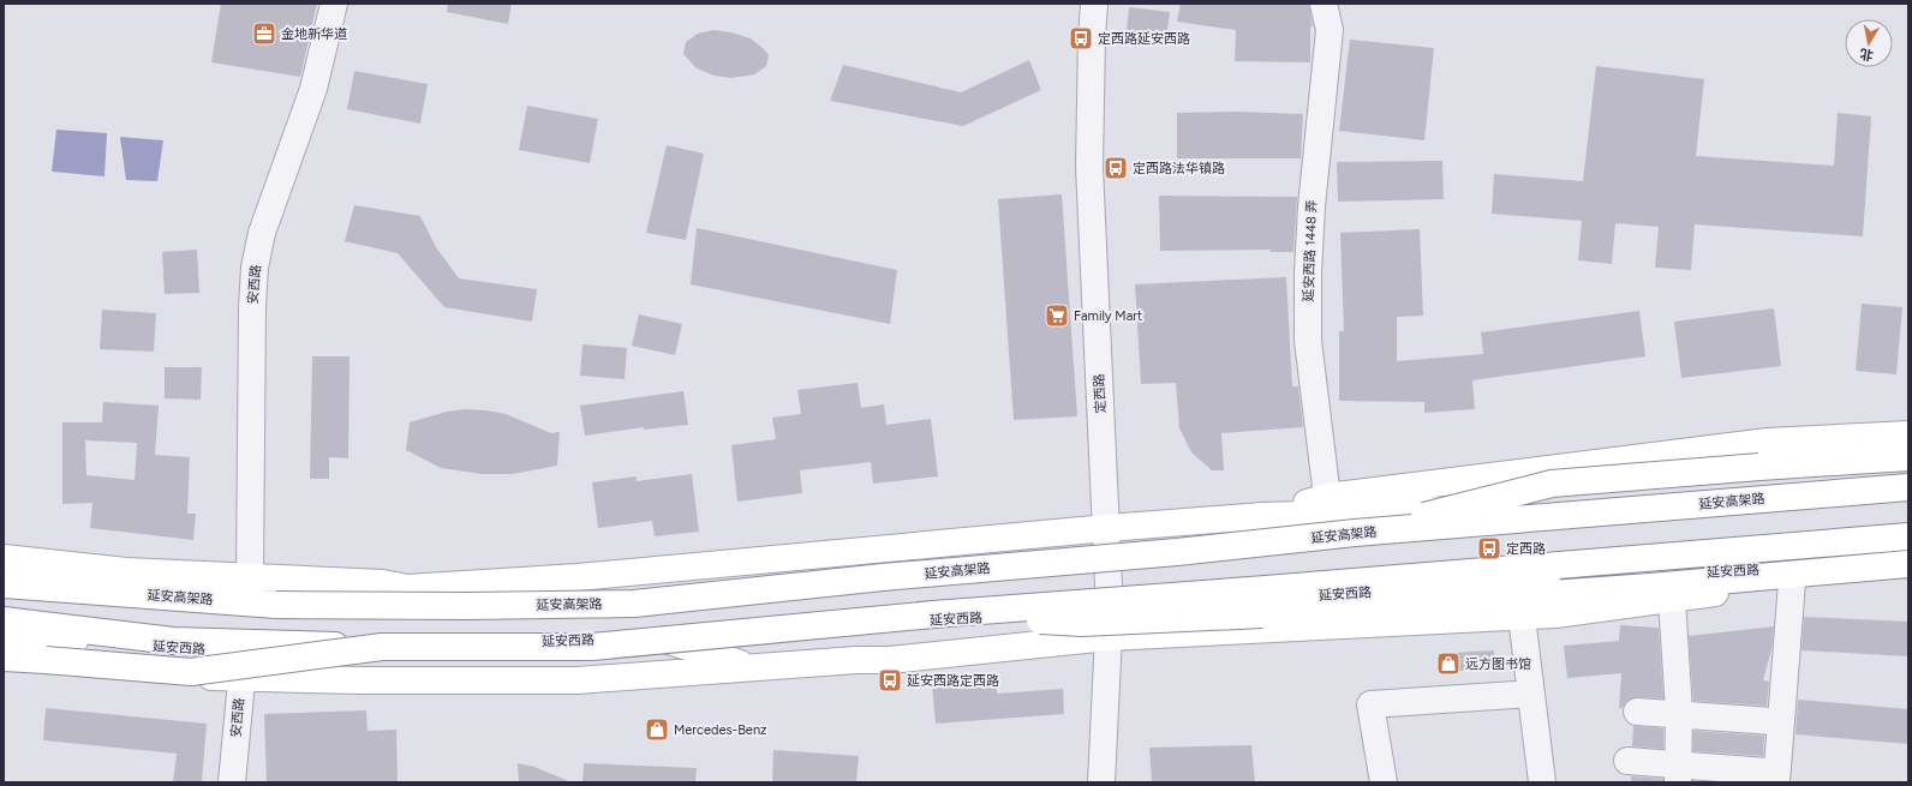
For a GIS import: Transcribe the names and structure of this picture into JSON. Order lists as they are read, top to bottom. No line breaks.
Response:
{"streets":{"main road":["延安高架路","延安西路"],"street":["延安西路 1448 弄","安西路","定西路"]},"crossings":[["安西路","延安西路"],["定西路","延安西路"]],"places":{"office":["金地新华道"],"bus stop":["定西路延安西路","定西路法华镇路","定西路","延安西路定西路"],"supermarket":["Family Mart"],"shop":["远方图书馆","Mercedes-Benz"]},"north":"bottom"}
